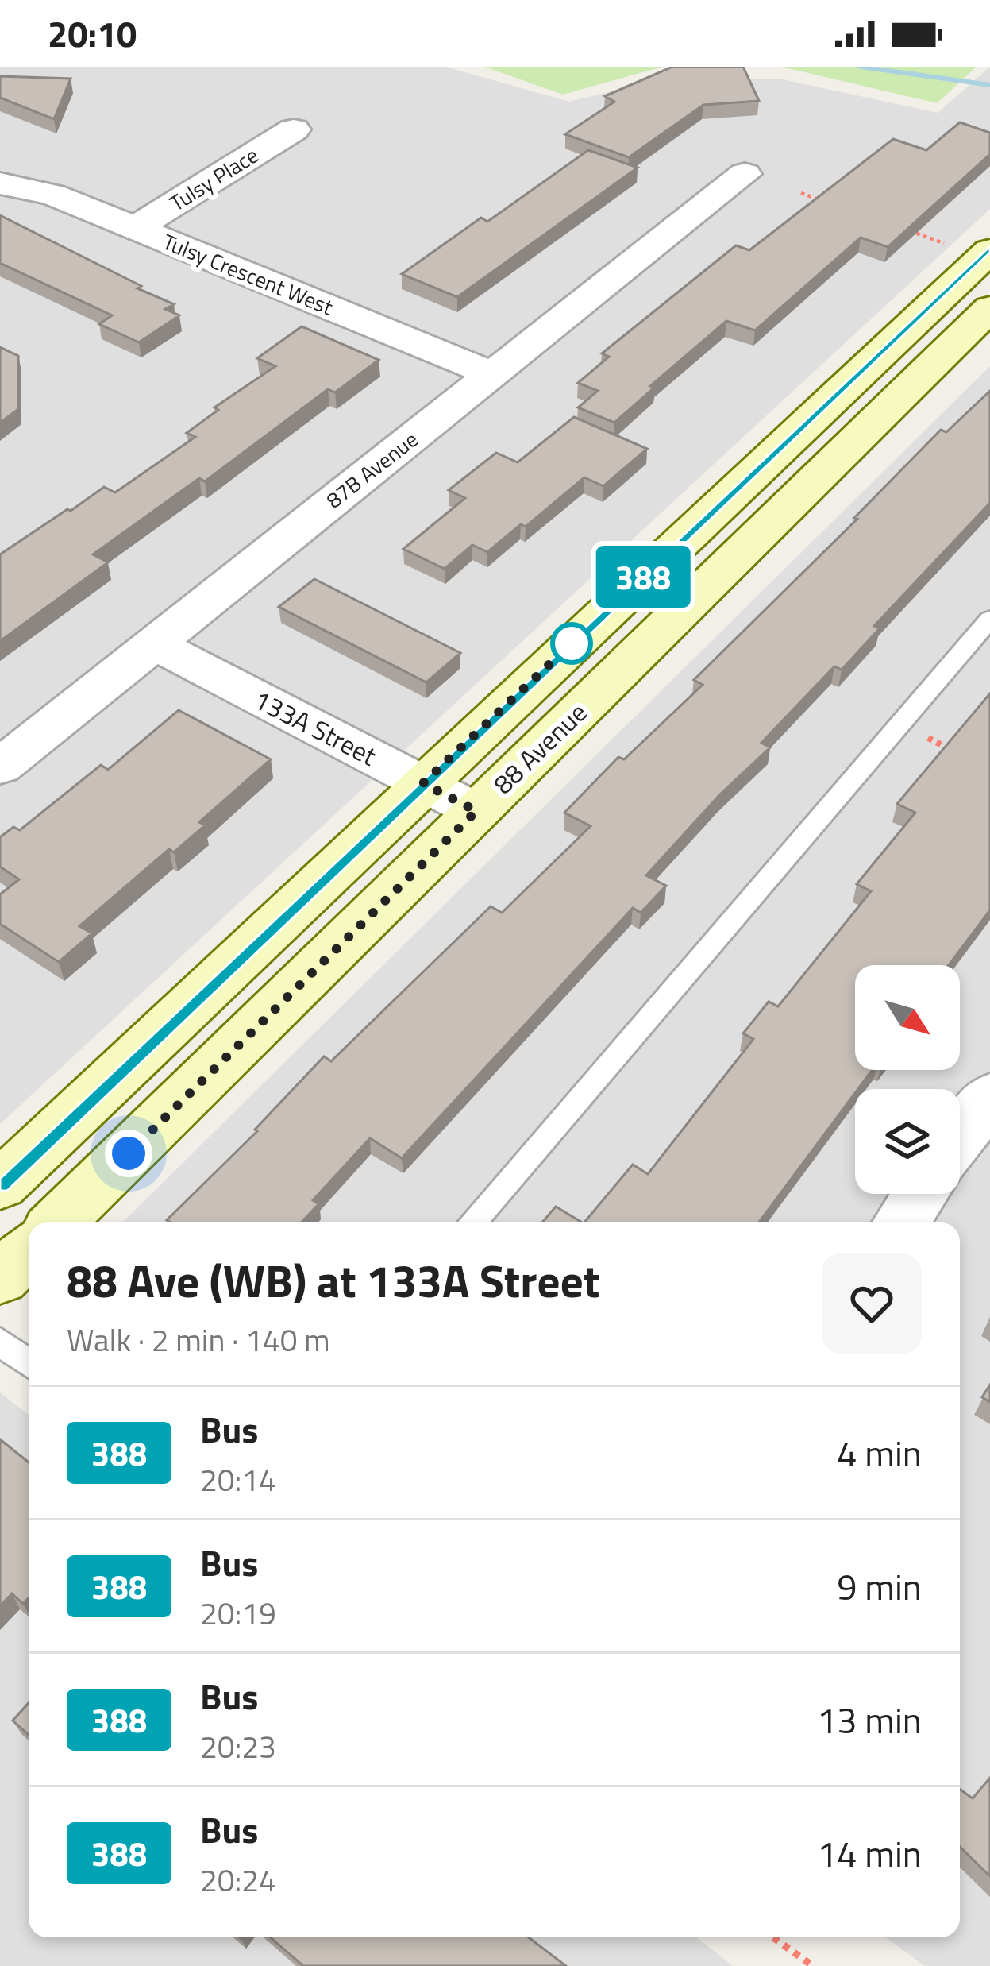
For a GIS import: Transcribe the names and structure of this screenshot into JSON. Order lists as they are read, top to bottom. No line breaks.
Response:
{"streets":{"main road":["88 Avenue"],"street":["Tulsy Place","Tulsy Crescent West","87B Avenue","133A Street"]},"crossings":[["Tulsy Place","Tulsy Crescent West"],["Tulsy Crescent West","87B Avenue"],["87B Avenue","133A Street"],["133A Street","88 Avenue"]],"lines":["bus line 388"],"north":"bottom right","page":{"status":"20:10","on_map":"388","heading":["88 Ave (WB) at 133A Street","Walk · 2 min · 140 m"],"list":[{"mark":"388","name":"Bus","note":"20:14","value":"4 min"},{"mark":"388","name":"Bus","note":"20:19","value":"9 min"},{"mark":"388","name":"Bus","note":"20:23","value":"13 min"},{"mark":"388","name":"Bus","note":"20:24","value":"14 min"}]}}
